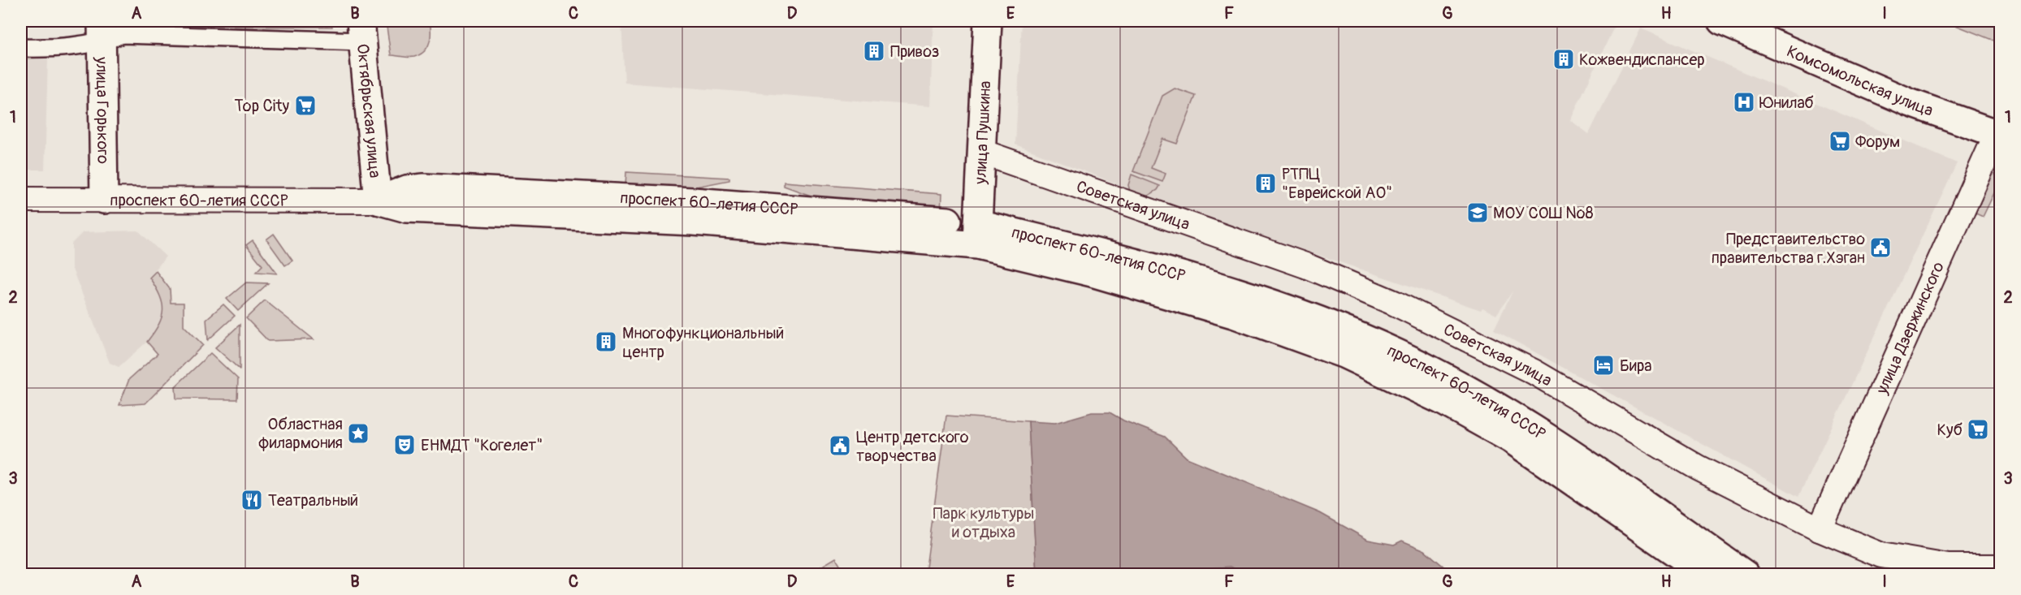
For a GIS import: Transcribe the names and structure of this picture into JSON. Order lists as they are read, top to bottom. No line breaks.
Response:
{"streets":{"main road":["Комсомольская улица","улица Горького","Октябрьская улица","улица Пушкина","проспект 60-летия СССР","Советская улица","улица Дзержинского"]},"crossings":[["Комсомольская улица","улица Дзержинского"],["улица Горького","проспект 60-летия СССР"],["Октябрьская улица","проспект 60-летия СССР"],["улица Пушкина","проспект 60-летия СССР"],["улица Пушкина","Советская улица"],["Советская улица","улица Дзержинского"]],"parks":["Парк культуры и отдыха"],"places":{"building":["Привоз","Кожвендиспансер","РТПЦ \"Еврейской АО\"","Многофункциональный центр"],"hospital":["Юнилаб"],"supermarket":["Top City","Форум","Куб"],"school or university":["МОУ СОШ №8"],"public building":["Представительство правительства г.Хэган","Центр детского творчества"],"hotel":["Бира"],"place":["Областная филармония"],"theatre":["ЕНМДТ \"Когелет\""],"restaurant":["Театральный"]},"grid":{"columns":["A","B","C","D","E","F","G","H","I"],"rows":["1","2","3"]}}
